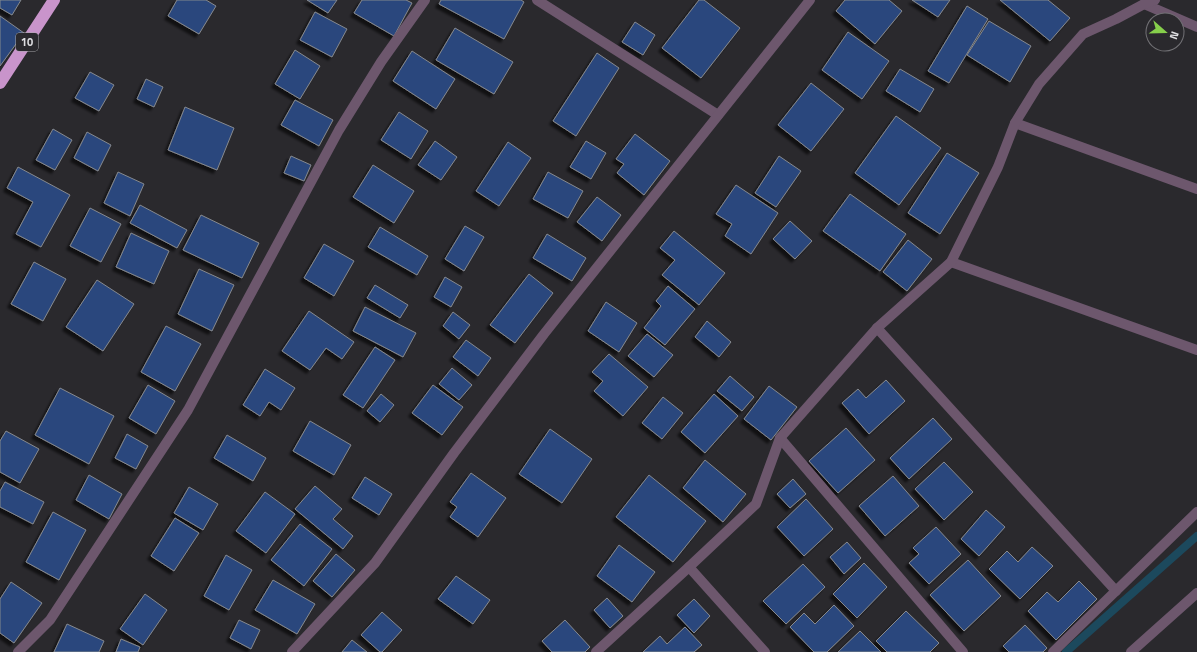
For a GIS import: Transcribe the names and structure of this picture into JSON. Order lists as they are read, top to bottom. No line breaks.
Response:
{"streets":{"highway":["10"]},"north":"right"}
